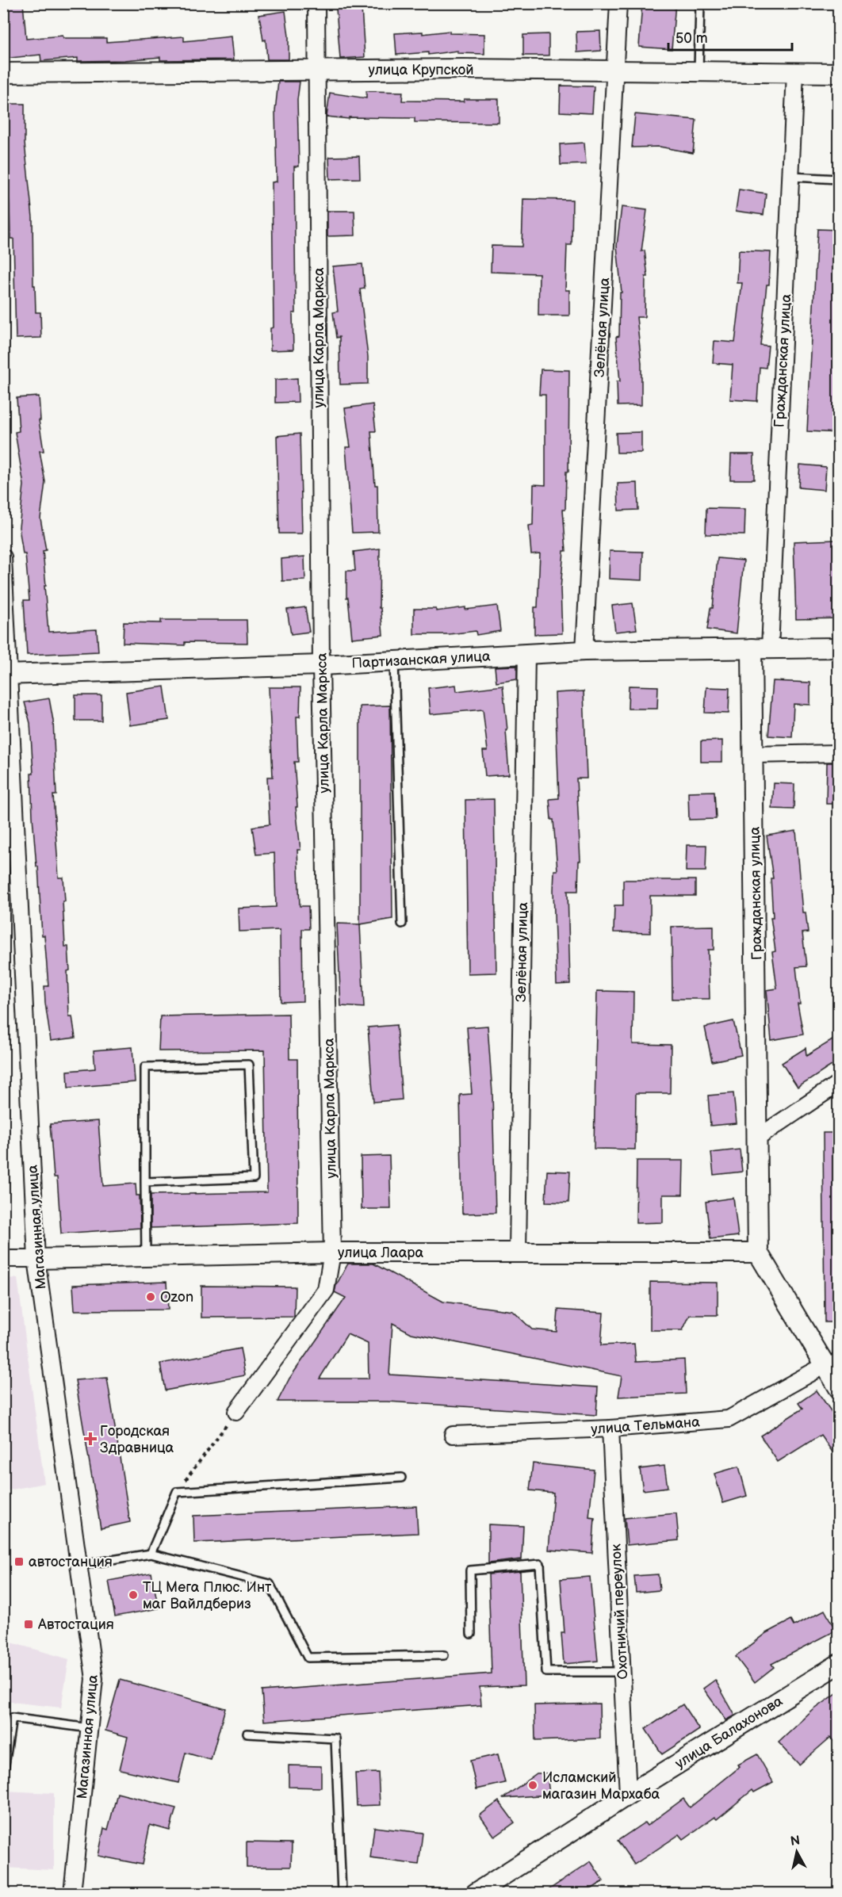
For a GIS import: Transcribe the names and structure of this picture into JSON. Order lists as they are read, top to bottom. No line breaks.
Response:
{"streets":{"street":["улица Крупской","Зелёная улица","улица Карла Маркса","Гражданская улица","Партизанская улица","Магазинная улица","улица Лаара","улица Тельмана","Охотничий переулок","улица Балахонова"]},"crossings":[["улица Крупской","Зелёная улица"],["улица Крупской","улица Карла Маркса"],["улица Крупской","Гражданская улица"],["Зелёная улица","Партизанская улица"],["Зелёная улица","улица Лаара"],["улица Карла Маркса","Партизанская улица"],["улица Карла Маркса","улица Лаара"],["Гражданская улица","Партизанская улица"],["Гражданская улица","улица Лаара"],["Партизанская улица","Магазинная улица"],["Магазинная улица","улица Лаара"],["улица Тельмана","Охотничий переулок"],["Охотничий переулок","улица Балахонова"]],"places":{"other":["Ozon","ТЦ Мега Плюс. Инт маг Вайлдбериз","Исламский магазин Мархаба"],"health":["Городская Здравница"],"transit":["автостанция","Автостация"]},"scale_bar":"50 m","north":"top"}
